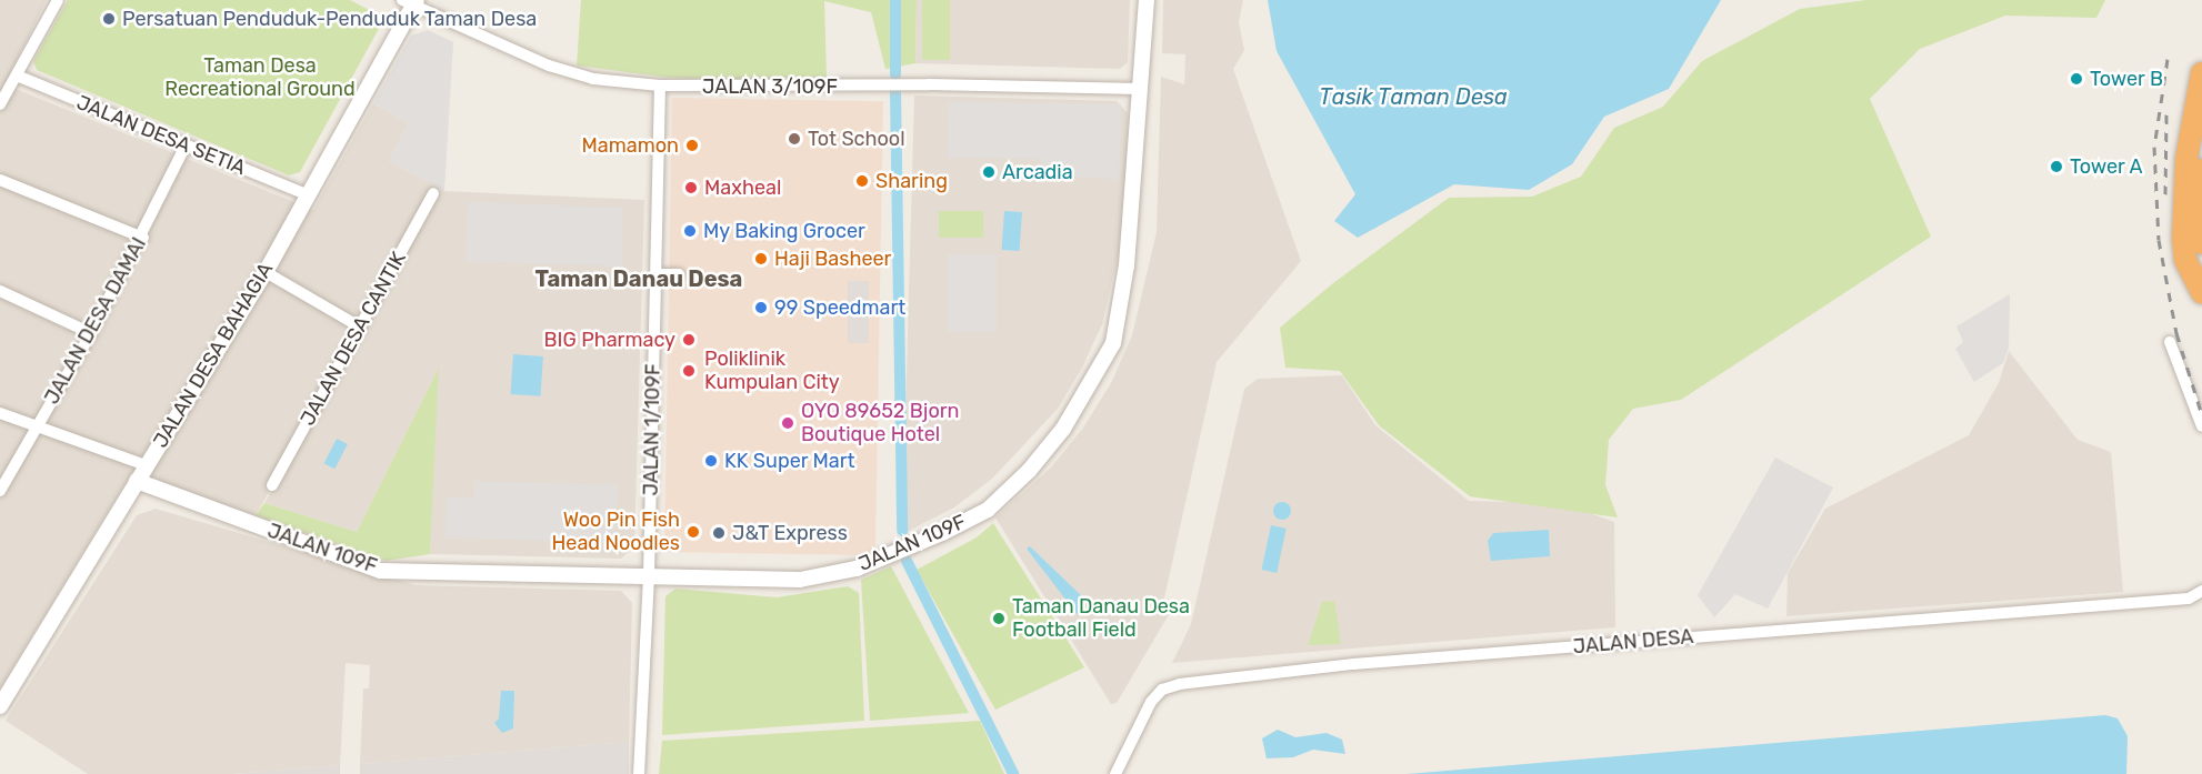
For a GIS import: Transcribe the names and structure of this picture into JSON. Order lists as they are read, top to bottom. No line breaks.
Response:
{"streets":{"street":["JALAN 3/109F","JALAN DESA SETIA","JALAN DESA DAMAI","JALAN DESA CANTIK","JALAN DESA BAHAGIA","JALAN 1/109F","JALAN 109F","JALAN DESA"]},"crossings":[["JALAN 3/109F","JALAN DESA BAHAGIA"],["JALAN 3/109F","JALAN 1/109F"],["JALAN 3/109F","JALAN 109F"],["JALAN DESA SETIA","JALAN DESA DAMAI"],["JALAN DESA SETIA","JALAN DESA BAHAGIA"],["JALAN DESA BAHAGIA","JALAN 109F"],["JALAN 1/109F","JALAN 109F"]],"districts":["Taman Danau Desa"],"water":["Tasik Taman Desa"],"parks":["Taman Desa Recreational Ground"],"places":["Persatuan Penduduk-Penduduk Taman Desa","Tower B","Tot School","Mamamon","Tower A","Arcadia","Sharing","Maxheal","My Baking Grocer","Haji Basheer","99 Speedmart","BIG Pharmacy","Poliklinik Kumpulan City","OYO 89652 Bjorn Boutique Hotel","KK Super Mart","Woo Pin Fish Head Noodles","J&T Express","Taman Danau Desa Football Field"]}
